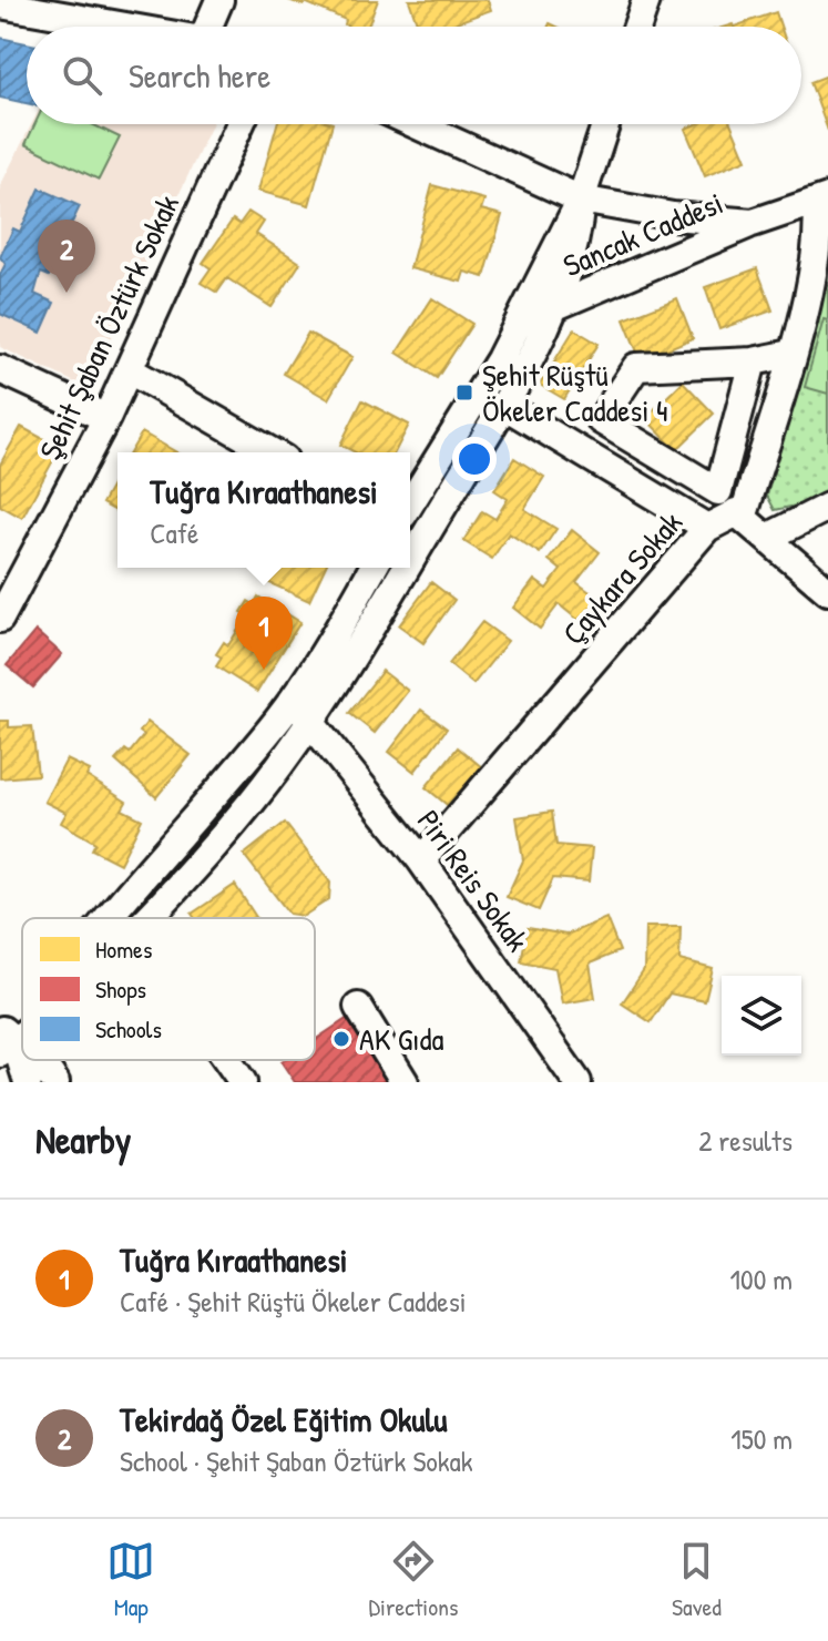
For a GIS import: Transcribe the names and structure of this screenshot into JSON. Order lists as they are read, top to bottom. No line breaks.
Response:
{"streets":{"street":["Sancak Caddesi","Şehit Şaban Öztürk Sokak","Çaykara Sokak","Piri Reis Sokak"]},"crossings":[["Çaykara Sokak","Piri Reis Sokak"]],"places":{"transit":["Şehit Rüştü Ökeler Caddesi 4"],"other":["AK Gıda"]},"legend":["Homes","Shops","Schools"],"page":{"search":"Search here","pins":["2","1"],"popup":["Tuğra Kıraathanesi","Café"],"heading":["Nearby","2 results"],"list":[{"mark":"1","name":"Tuğra Kıraathanesi","note":"Café · Şehit Rüştü Ökeler Caddesi","value":"100 m"},{"mark":"2","name":"Tekirdağ Özel Eğitim Okulu","note":"School · Şehit Şaban Öztürk Sokak","value":"150 m"}],"nav":["Map","Directions","Saved"]}}
